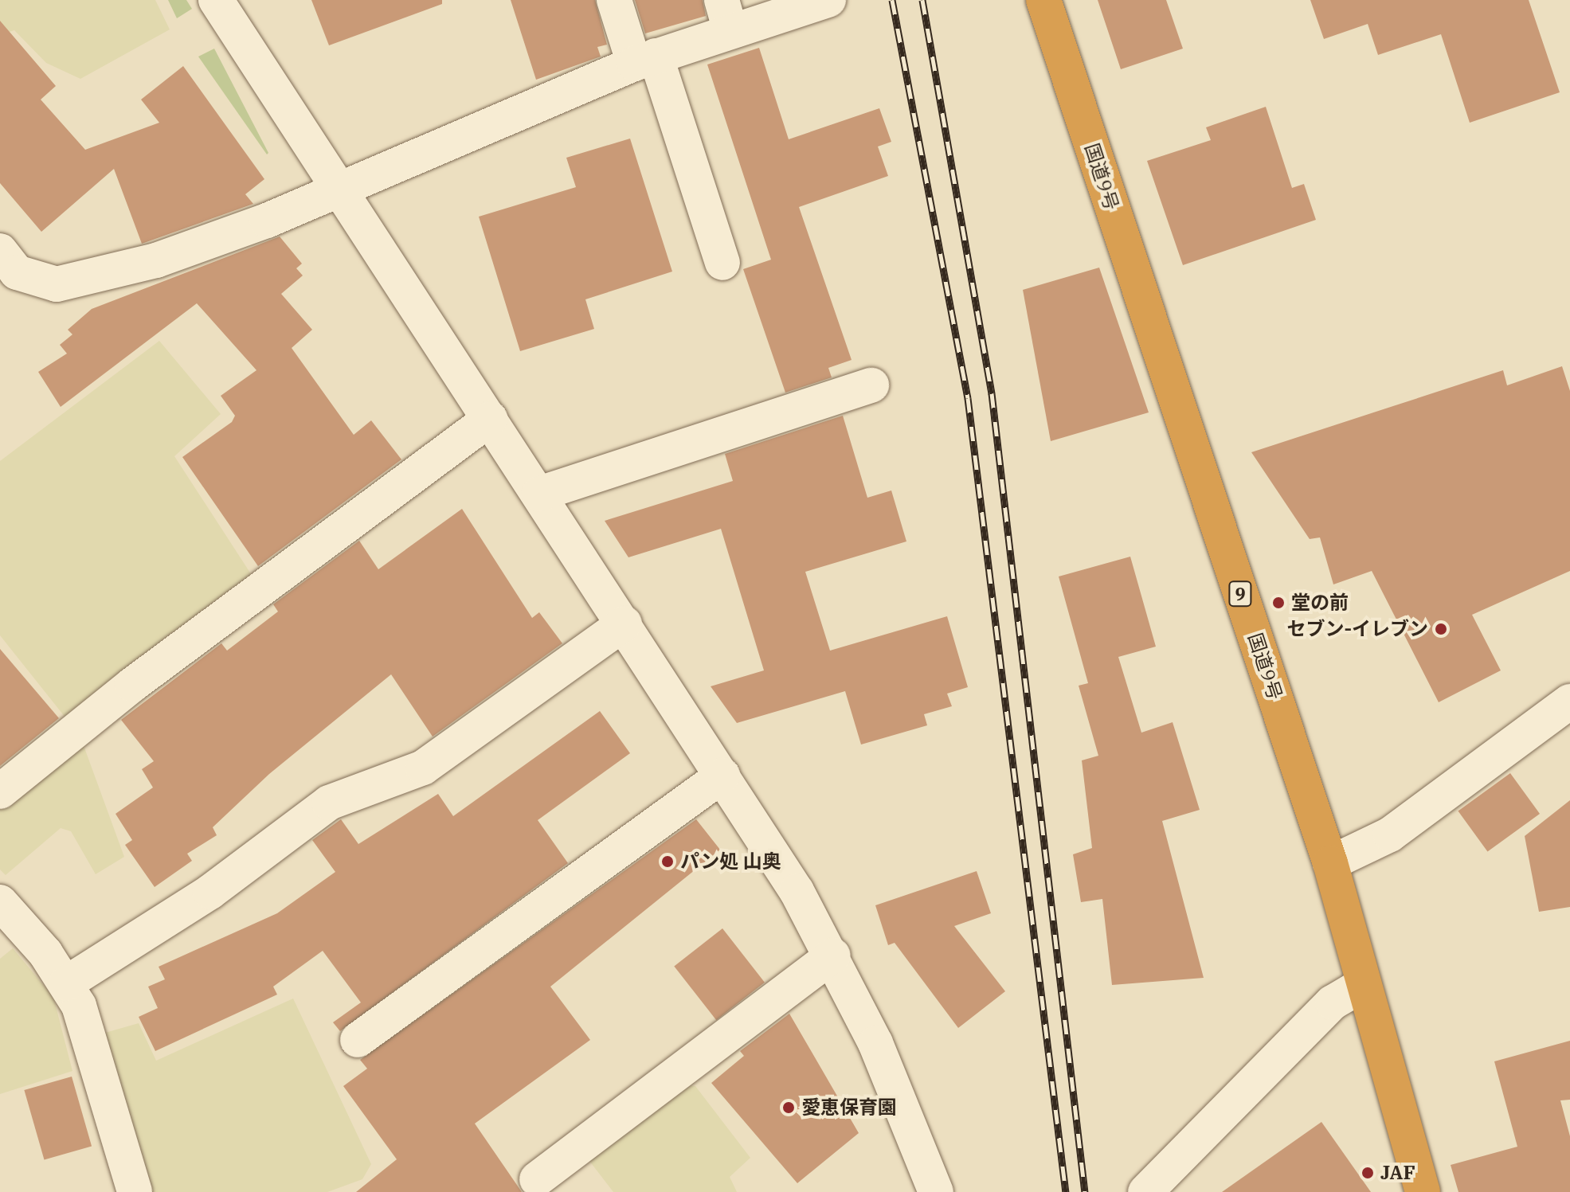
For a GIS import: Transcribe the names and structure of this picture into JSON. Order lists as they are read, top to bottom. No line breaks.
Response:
{"streets":{"highway":["国道9号","9"]},"places":["堂の前","セブン-イレブン","パン処 山奥","愛恵保育園","JAF"]}
